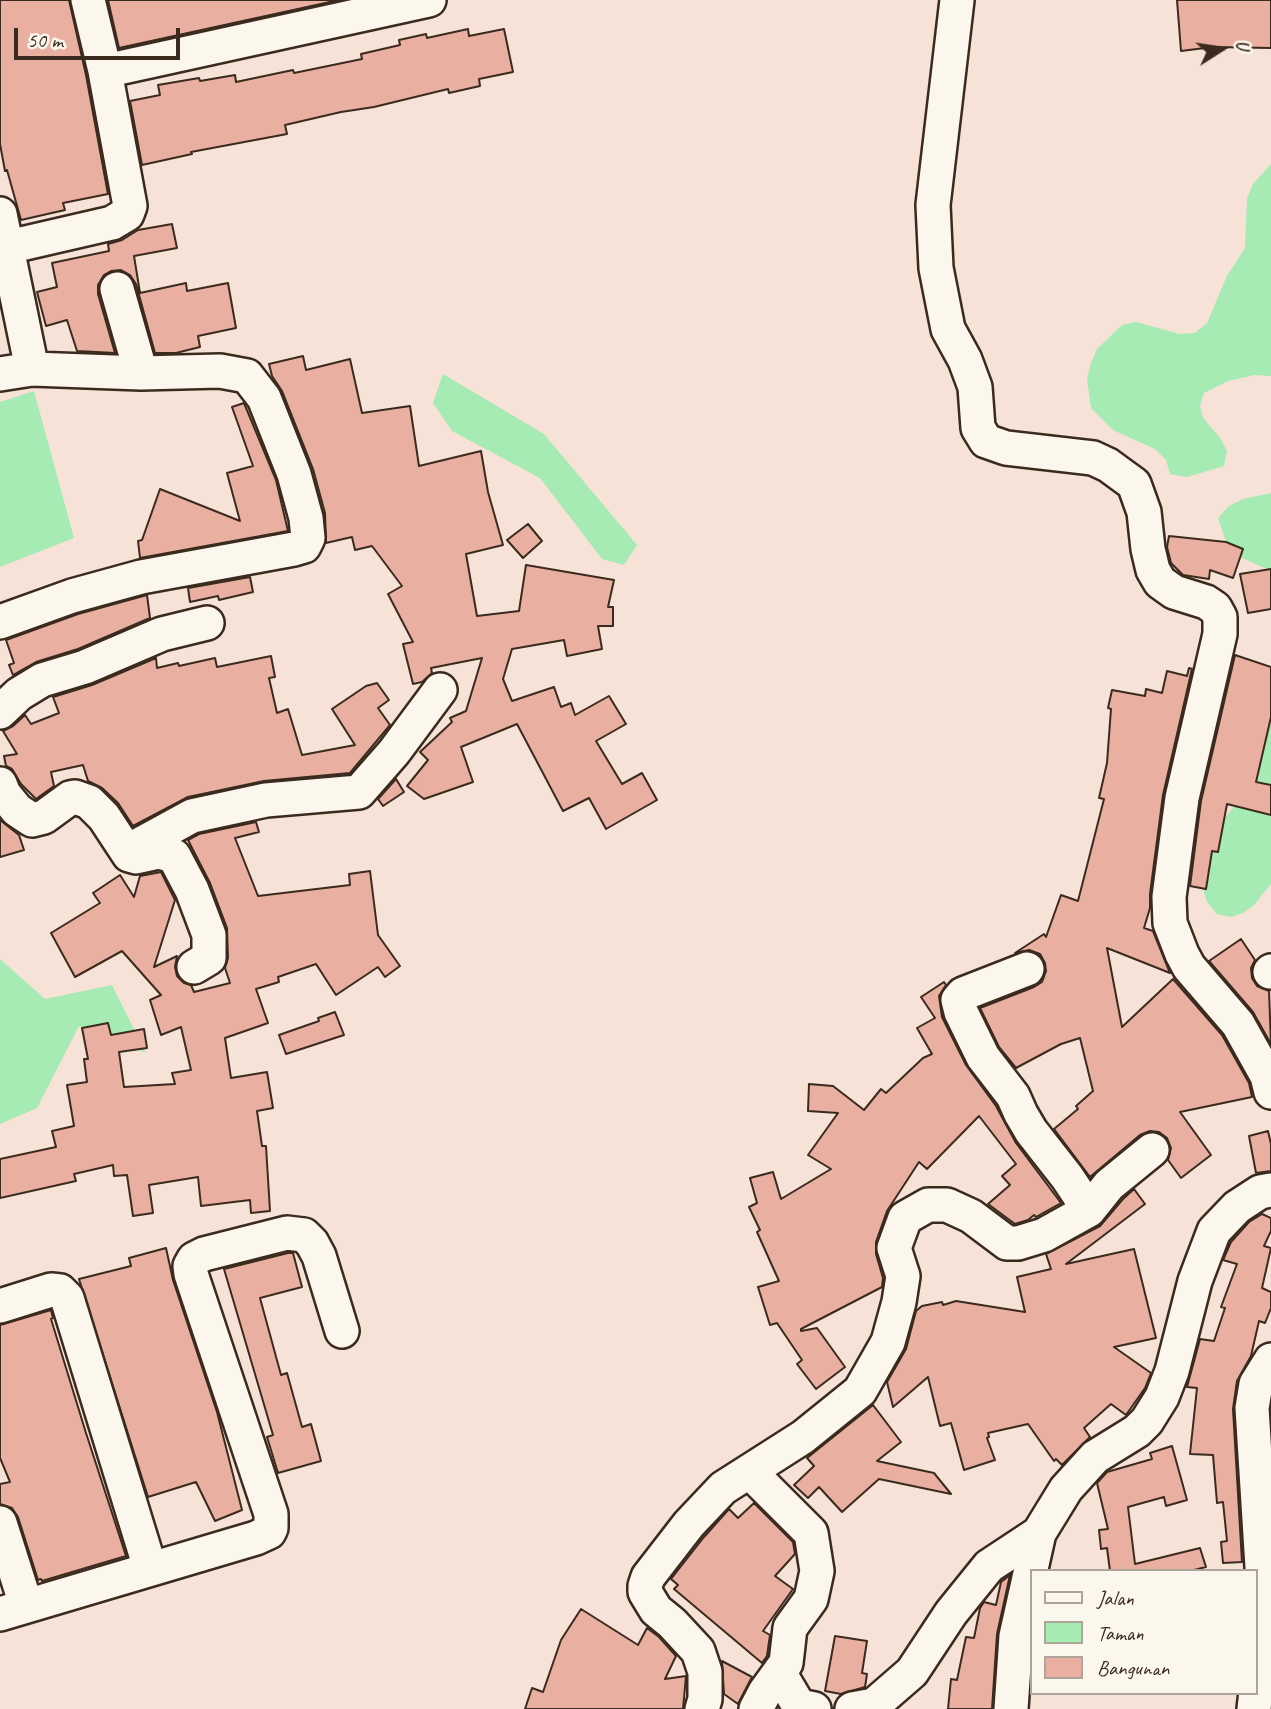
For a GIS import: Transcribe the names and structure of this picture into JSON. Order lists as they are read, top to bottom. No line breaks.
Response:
{"legend":["Jalan","Taman","Bangunan"],"scale_bar":"50 m","north":"right"}
